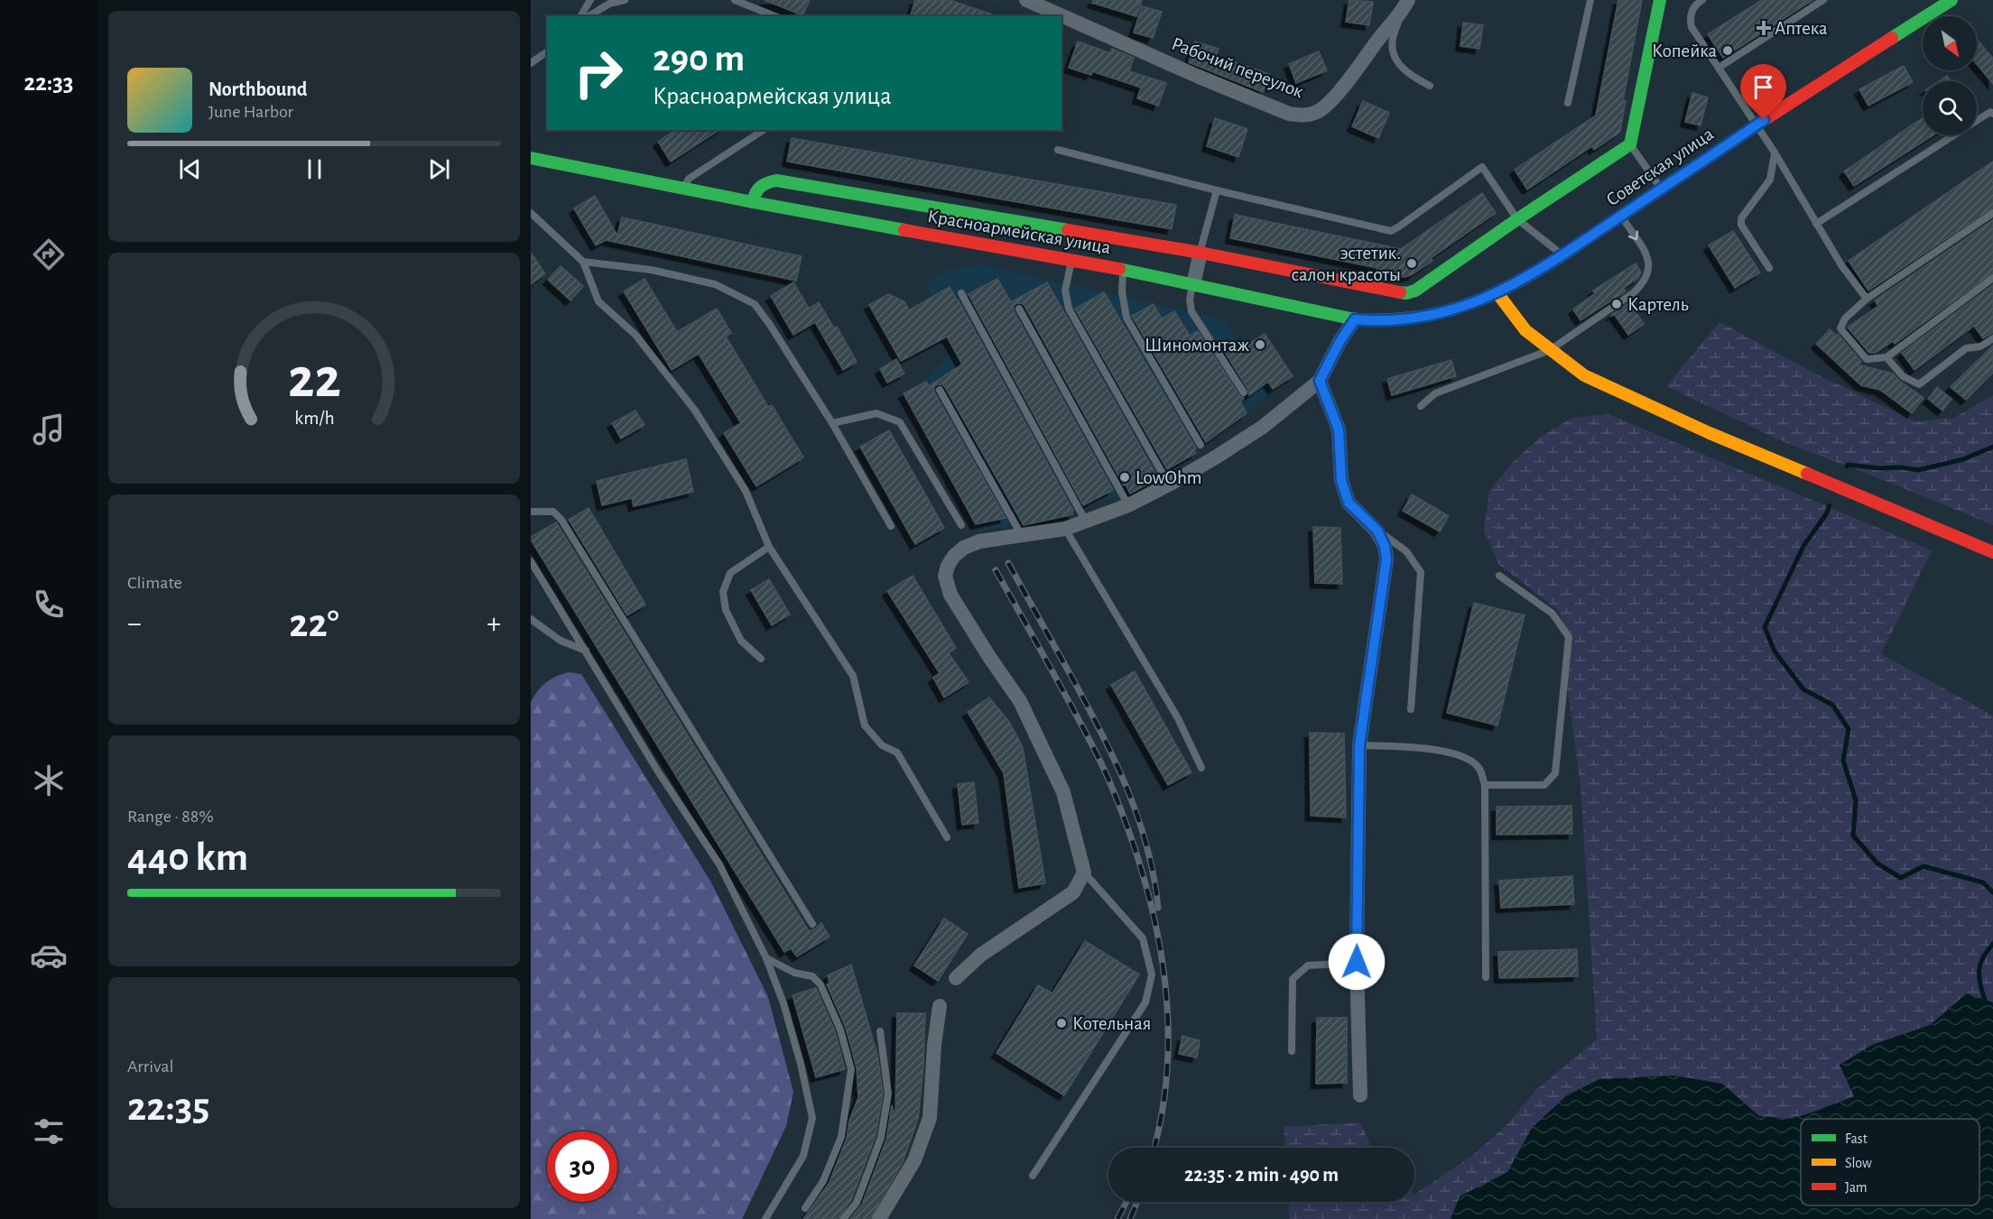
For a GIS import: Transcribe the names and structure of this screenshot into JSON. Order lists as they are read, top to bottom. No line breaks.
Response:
{"streets":{"street":["Рабочий переулок","Советская улица","Красноармейская улица"]},"crossings":[["Советская улица","Красноармейская улица"]],"places":{"health":["Аптека"],"other":["Копейка","эстетик. салон красоты","Картель","Шиномонтаж","LowOhm","Котельная"]},"legend":["Fast","Slow","Jam"],"north":"bottom right","page":{"tabs":"22:33","turn":["290 m","Красноармейская улица"],"song":["Northbound","June Harbor"],"tile":["Climate",["Range · 88%","440 km"],["Arrival","22:35"]],"heat":["−","22°","+"],"limit":"30","trip":"22:35 · 2 min · 490 m","gauge":["22","km/h"]}}
